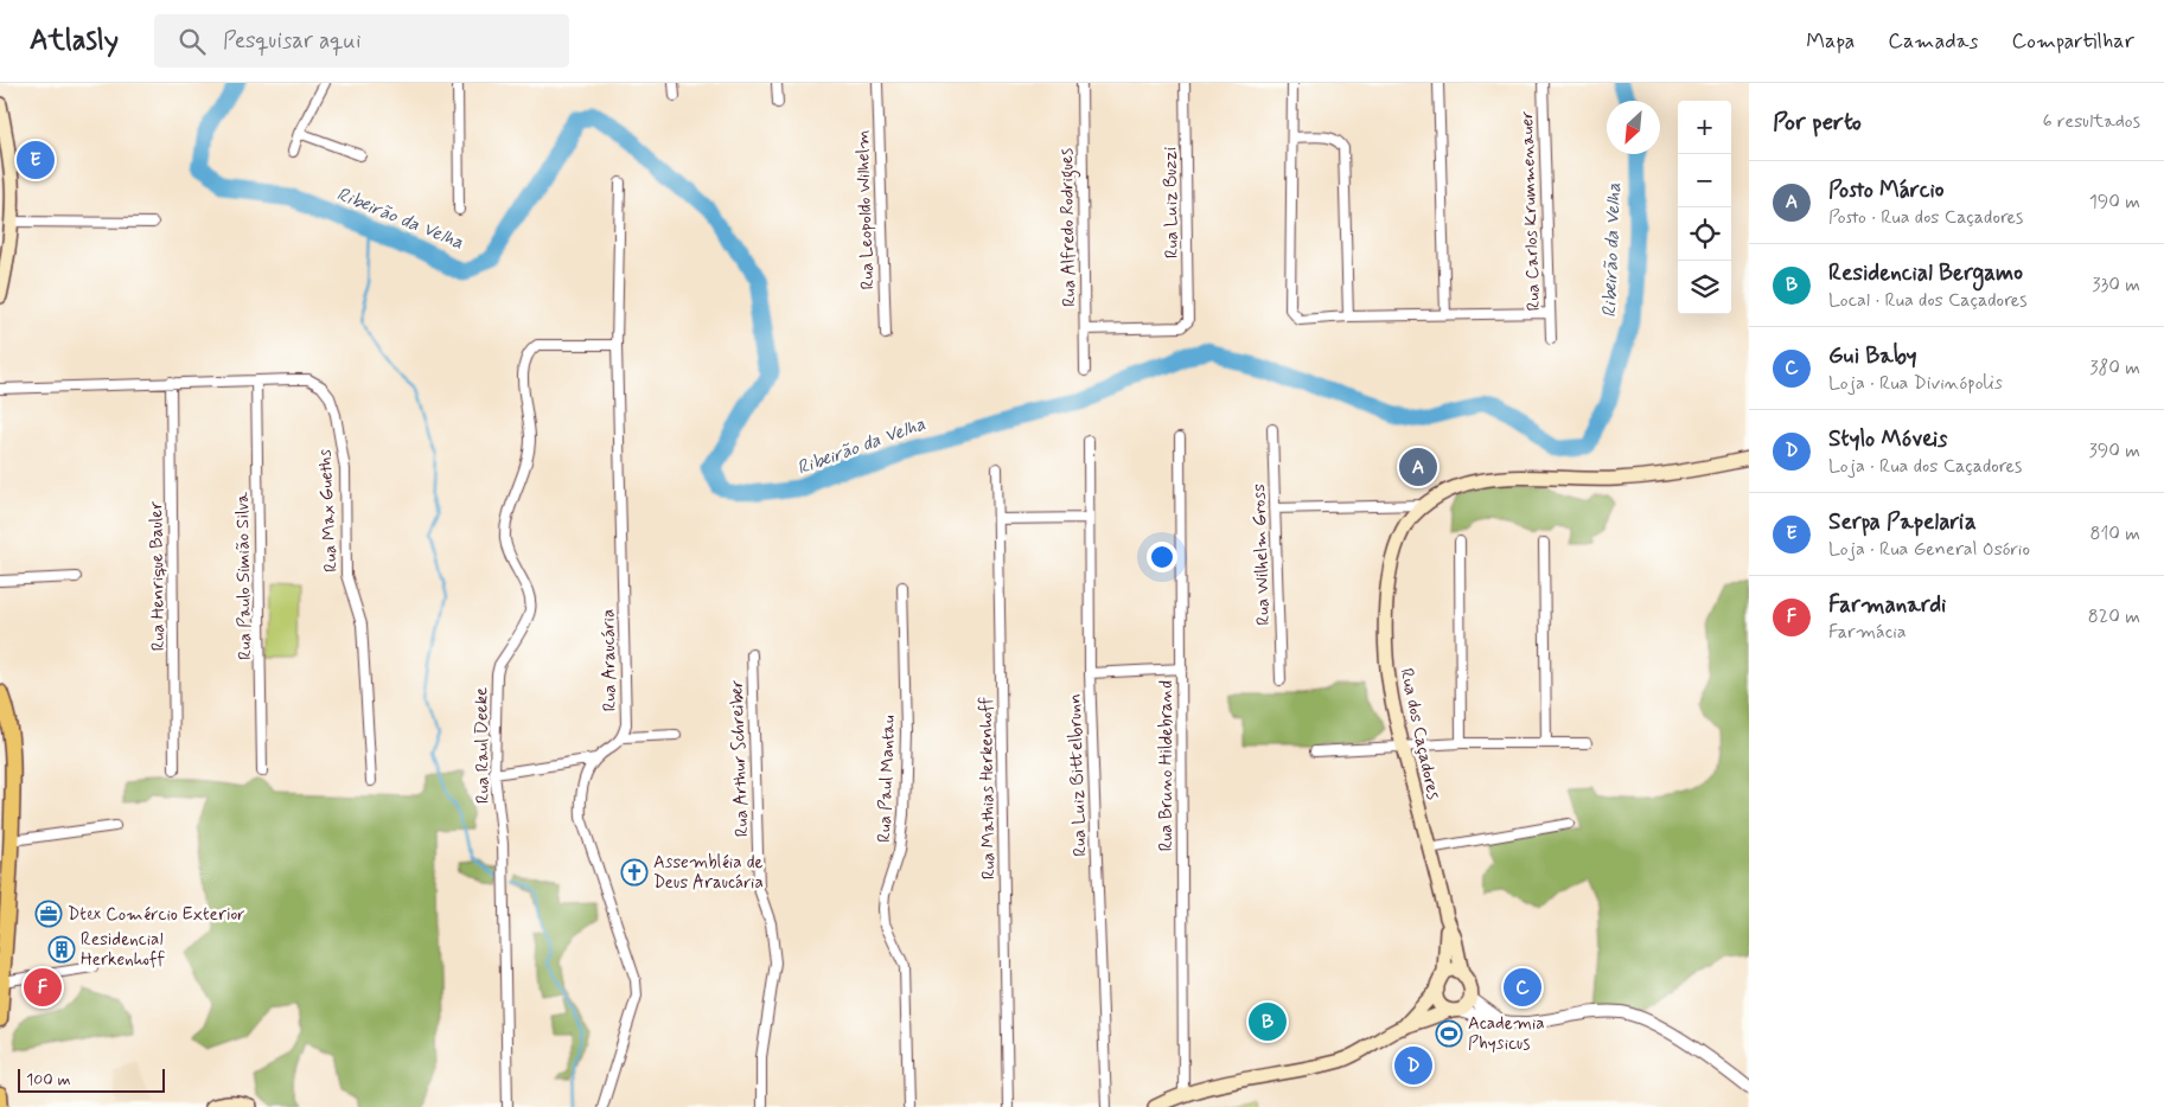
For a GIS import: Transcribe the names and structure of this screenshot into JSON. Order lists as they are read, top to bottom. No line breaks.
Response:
{"streets":{"main road":["Rua dos Caçadores"],"street":["Rua Luiz Buzzi","Rua Leopoldo Wilhelm","Rua Carlos Krummenauer","Rua Alfredo Rodrigues","Rua Max Gueths","Rua Wilhelm Gross","Rua Henrique Bauler","Rua Paulo Simião Silva","Rua Araucária","Rua Raul Deeke","Rua Arthur Schreiber","Rua Bruno Hildebrand","Rua Luiz Bittelbrunn","Rua Paul Mantau","Rua Mathias Herkenhoff"]},"crossings":[["Rua Luiz Buzzi","Rua Alfredo Rodrigues"],["Rua Max Gueths","Rua Henrique Bauler"],["Rua Max Gueths","Rua Paulo Simião Silva"],["Rua Araucária","Rua Raul Deeke"]],"water":["Ribeirão da Velha"],"places":{"church":["Assembléia de Deus Araucária"],"office":["Dtex Comércio Exterior"],"building":["Residencial Herkenhoff"],"sports":["Academia Physicus"]},"scale_bar":"100 m","north":"bottom left","page":{"header":"Atlasly","search":"Pesquisar aqui","nav":["Mapa","Camadas","Compartilhar"],"heading":["Por perto","6 resultados"],"map_buttons":["+","−"],"pins":["E","A","C","F","B","D"],"list":[{"mark":"A","name":"Posto Márcio","note":"Posto · Rua dos Caçadores","value":"190 m"},{"mark":"B","name":"Residencial Bergamo","note":"Local · Rua dos Caçadores","value":"330 m"},{"mark":"C","name":"Gui Baby","note":"Loja · Rua Divinópolis","value":"380 m"},{"mark":"D","name":"Stylo Móveis","note":"Loja · Rua dos Caçadores","value":"390 m"},{"mark":"E","name":"Serpa Papelaria","note":"Loja · Rua General Osório","value":"810 m"},{"mark":"F","name":"Farmanardi","note":"Farmácia","value":"820 m"}],"scale":"100 m"}}
